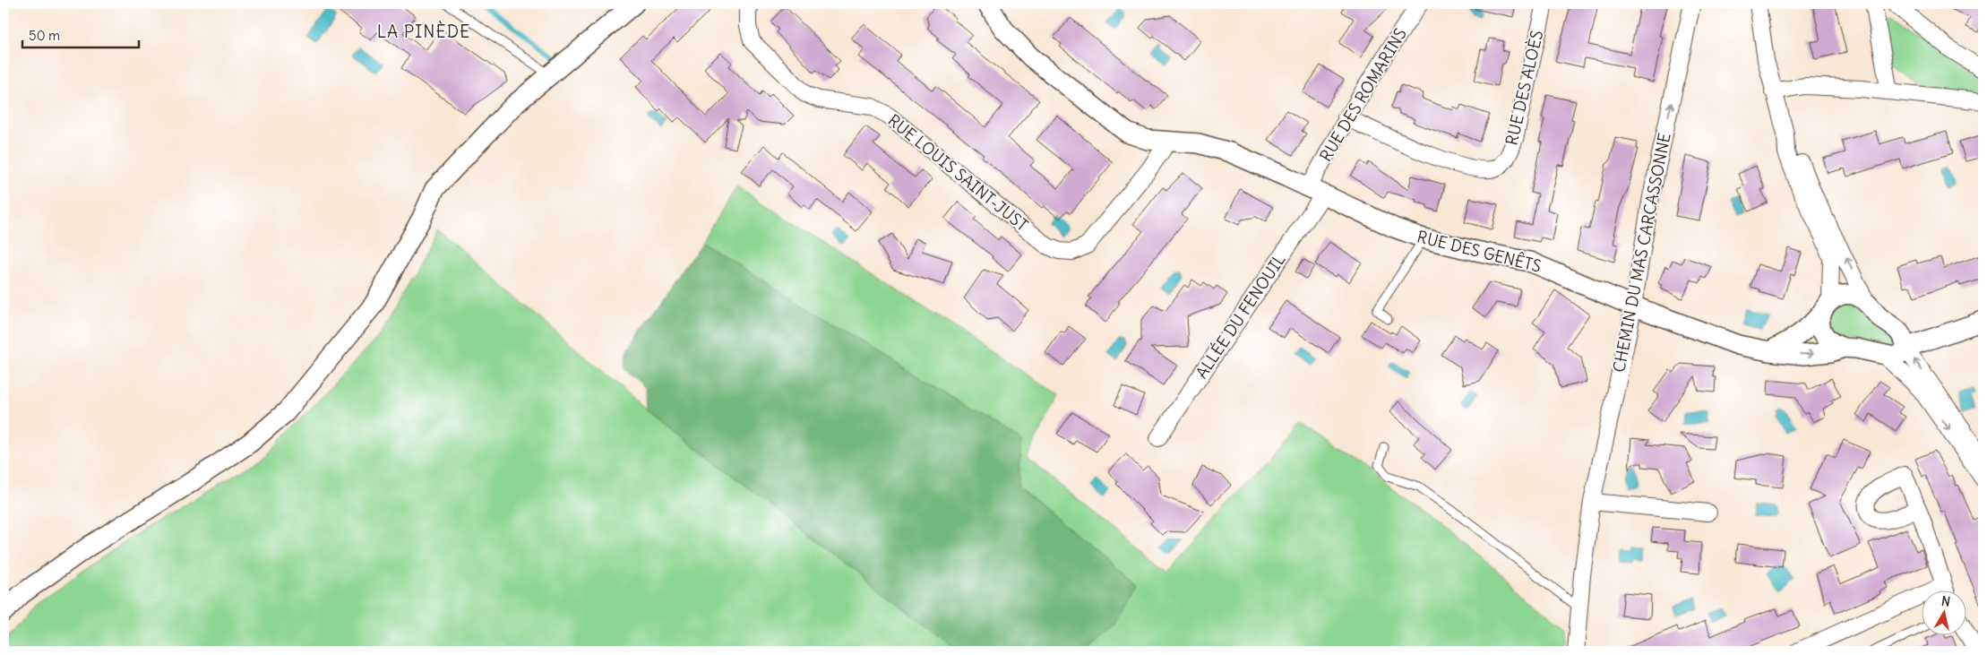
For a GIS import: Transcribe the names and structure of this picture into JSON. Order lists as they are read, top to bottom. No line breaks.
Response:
{"streets":{"street":["RUE DES ALOÈS","RUE DES ROMARINS","RUE LOUIS SAINT-JUST","RUE DES GENÊTS","CHEMIN DU MAS CARCASSONNE","ALLÉE DU FENOUIL"]},"crossings":[["RUE DES ALOÈS","RUE DES ROMARINS"],["RUE DES ROMARINS","RUE DES GENÊTS"],["RUE DES ROMARINS","ALLÉE DU FENOUIL"],["RUE LOUIS SAINT-JUST","RUE DES GENÊTS"],["RUE DES GENÊTS","CHEMIN DU MAS CARCASSONNE"],["RUE DES GENÊTS","ALLÉE DU FENOUIL"]],"one_way":["CHEMIN DU MAS CARCASSONNE"],"districts":["LA PINÈDE"],"scale_bar":"50 m","north":"top"}
